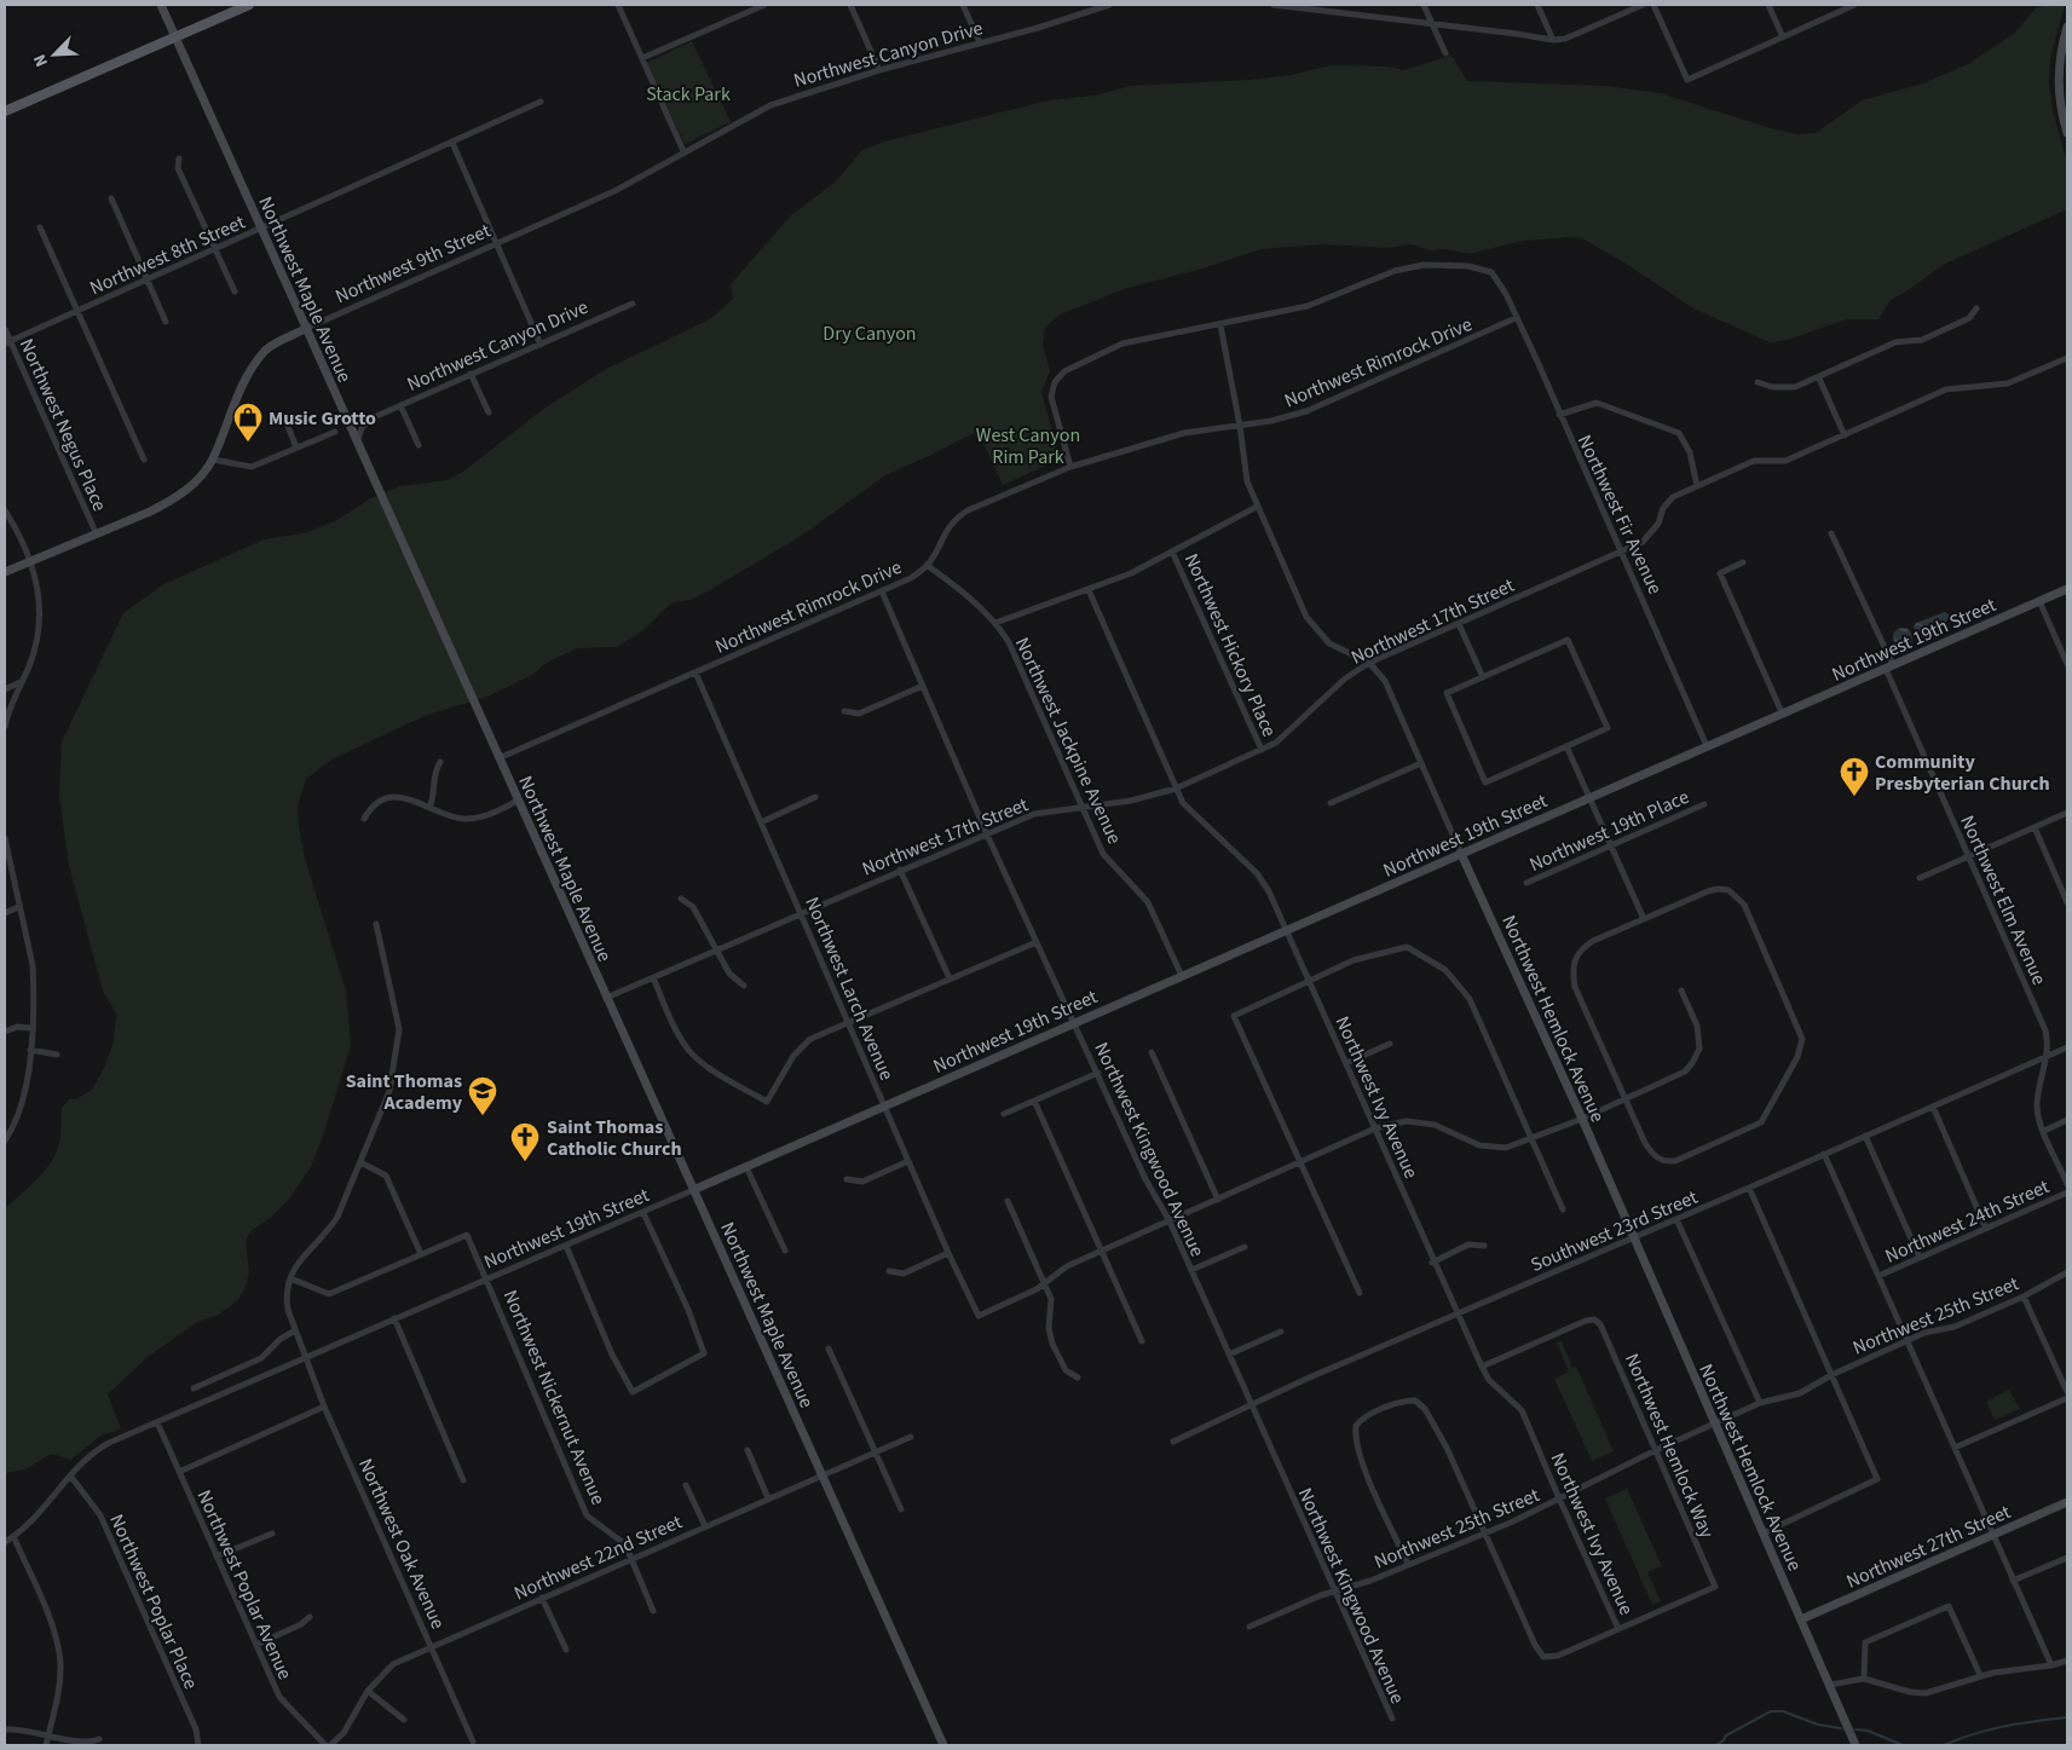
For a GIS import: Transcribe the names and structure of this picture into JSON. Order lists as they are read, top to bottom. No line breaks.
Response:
{"streets":{"main road":["Northwest 9th Street","Northwest Maple Avenue","Northwest 19th Street","Northwest Hemlock Avenue","Northwest 27th Street"],"street":["Northwest Canyon Drive","Northwest 8th Street","Northwest Rimrock Drive","Northwest Negus Place","Northwest Fir Avenue","Northwest 17th Street","Northwest Hickory Place","Northwest Jackpine Avenue","Northwest 19th Place","Northwest Elm Avenue","Northwest Larch Avenue","Northwest Ivy Avenue","Northwest Kingwood Avenue","Northwest 24th Street","Southwest 23rd Street","Northwest 25th Street","Northwest Nickernut Avenue","Northwest Hemlock Way","Northwest Oak Avenue","Northwest 22nd Street","Northwest Poplar Avenue","Northwest Poplar Place"]},"crossings":[["Northwest Canyon Drive","Northwest 9th Street"],["Northwest Canyon Drive","Northwest Maple Avenue"],["Northwest 8th Street","Northwest Maple Avenue"],["Northwest 8th Street","Northwest Negus Place"],["Northwest 9th Street","Northwest Maple Avenue"],["Northwest Maple Avenue","Northwest Rimrock Drive"],["Northwest Maple Avenue","Northwest 17th Street"],["Northwest Maple Avenue","Northwest 19th Street"],["Northwest Maple Avenue","Northwest 22nd Street"],["Northwest Rimrock Drive","Northwest Fir Avenue"],["Northwest Rimrock Drive","Northwest Jackpine Avenue"],["Northwest Rimrock Drive","Northwest Larch Avenue"],["Northwest Rimrock Drive","Northwest Hemlock Avenue"],["Northwest Rimrock Drive","Northwest Kingwood Avenue"],["Northwest Fir Avenue","Northwest 17th Street"],["Northwest Fir Avenue","Northwest 19th Street"],["Northwest Fir Avenue","Northwest Hemlock Avenue"],["Northwest 17th Street","Northwest Hickory Place"],["Northwest 17th Street","Northwest Jackpine Avenue"],["Northwest 17th Street","Northwest Larch Avenue"],["Northwest 17th Street","Northwest Hemlock Avenue"],["Northwest 17th Street","Northwest Ivy Avenue"],["Northwest 17th Street","Northwest Kingwood Avenue"],["Northwest 19th Street","Northwest Jackpine Avenue"],["Northwest 19th Street","Northwest Elm Avenue"],["Northwest 19th Street","Northwest Larch Avenue"],["Northwest 19th Street","Northwest Hemlock Avenue"],["Northwest 19th Street","Northwest Ivy Avenue"],["Northwest 19th Street","Northwest Kingwood Avenue"],["Northwest 19th Street","Northwest Nickernut Avenue"],["Northwest 19th Street","Northwest Oak Avenue"],["Northwest 19th Street","Northwest Poplar Avenue"],["Northwest 19th Street","Northwest Poplar Place"],["Northwest Elm Avenue","Southwest 23rd Street"],["Northwest Hemlock Avenue","Southwest 23rd Street"],["Northwest Hemlock Avenue","Northwest 25th Street"],["Northwest Hemlock Avenue","Northwest 27th Street"],["Northwest Ivy Avenue","Southwest 23rd Street"],["Northwest Ivy Avenue","Northwest 25th Street"],["Northwest Ivy Avenue","Northwest Hemlock Way"],["Northwest Kingwood Avenue","Southwest 23rd Street"],["Northwest Kingwood Avenue","Northwest 25th Street"],["Northwest 25th Street","Northwest Hemlock Way"],["Northwest Nickernut Avenue","Northwest 22nd Street"],["Northwest Oak Avenue","Northwest 22nd Street"],["Northwest 22nd Street","Northwest Poplar Avenue"]],"parks":["Stack Park","Dry Canyon","West Canyon Rim Park"],"places":{"shop":["Music Grotto"],"church":["Community Presbyterian Church","Saint Thomas Catholic Church"],"school or university":["Saint Thomas Academy"]},"north":"bottom left"}
